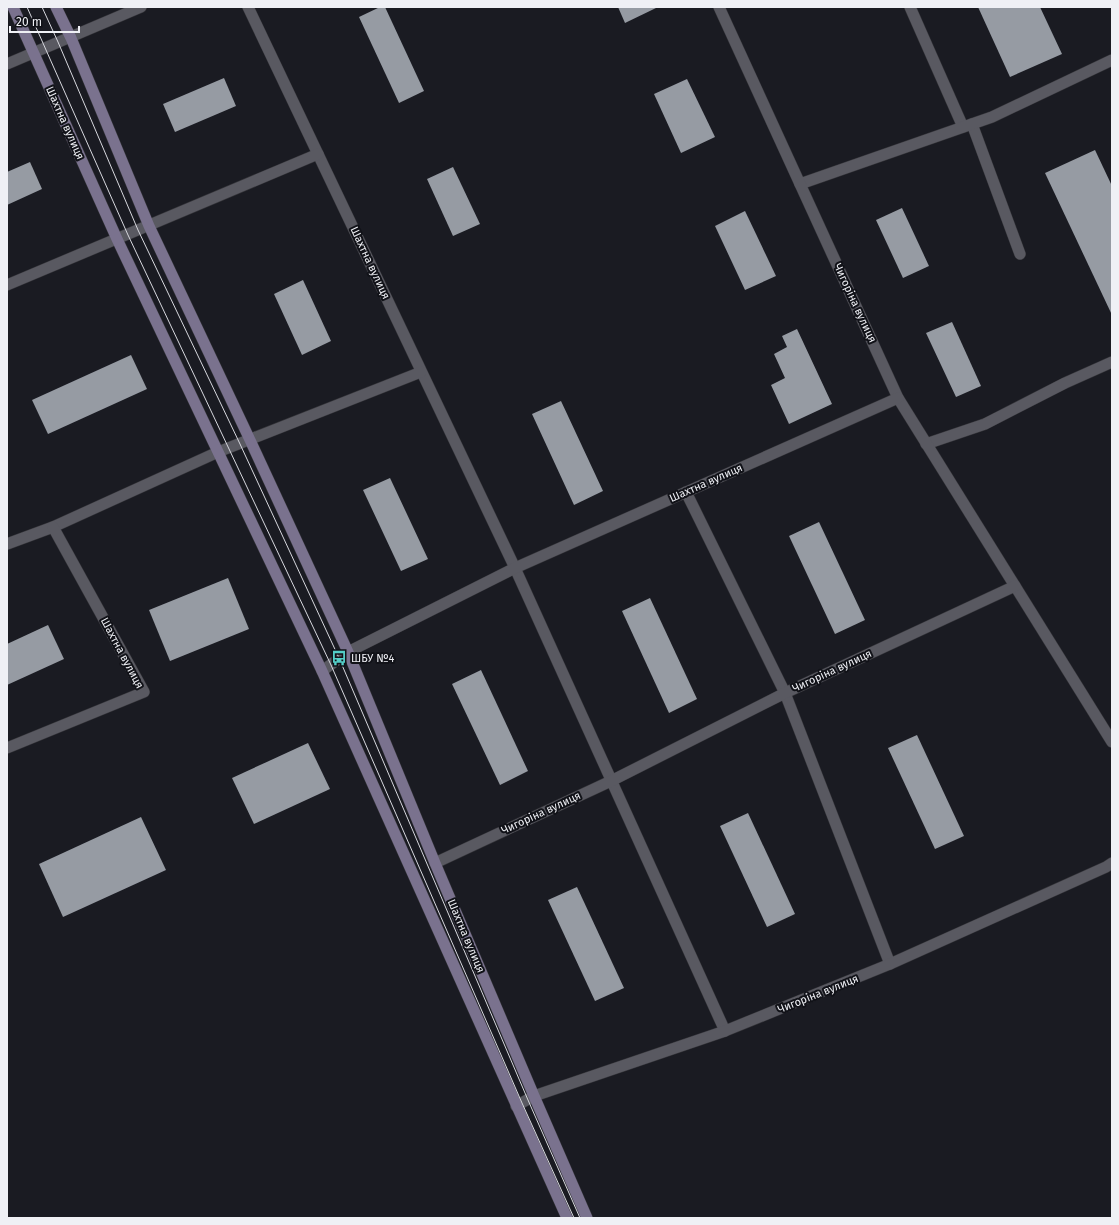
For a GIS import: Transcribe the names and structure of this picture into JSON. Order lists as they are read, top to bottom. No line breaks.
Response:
{"streets":{"main road":["Шахтна вулиця"],"street":["Чигоріна вулиця"]},"crossings":[["Шахтна вулиця","Чигоріна вулиця"]],"places":{"bus stop":["ШБУ №4"]},"scale_bar":"20 m"}
